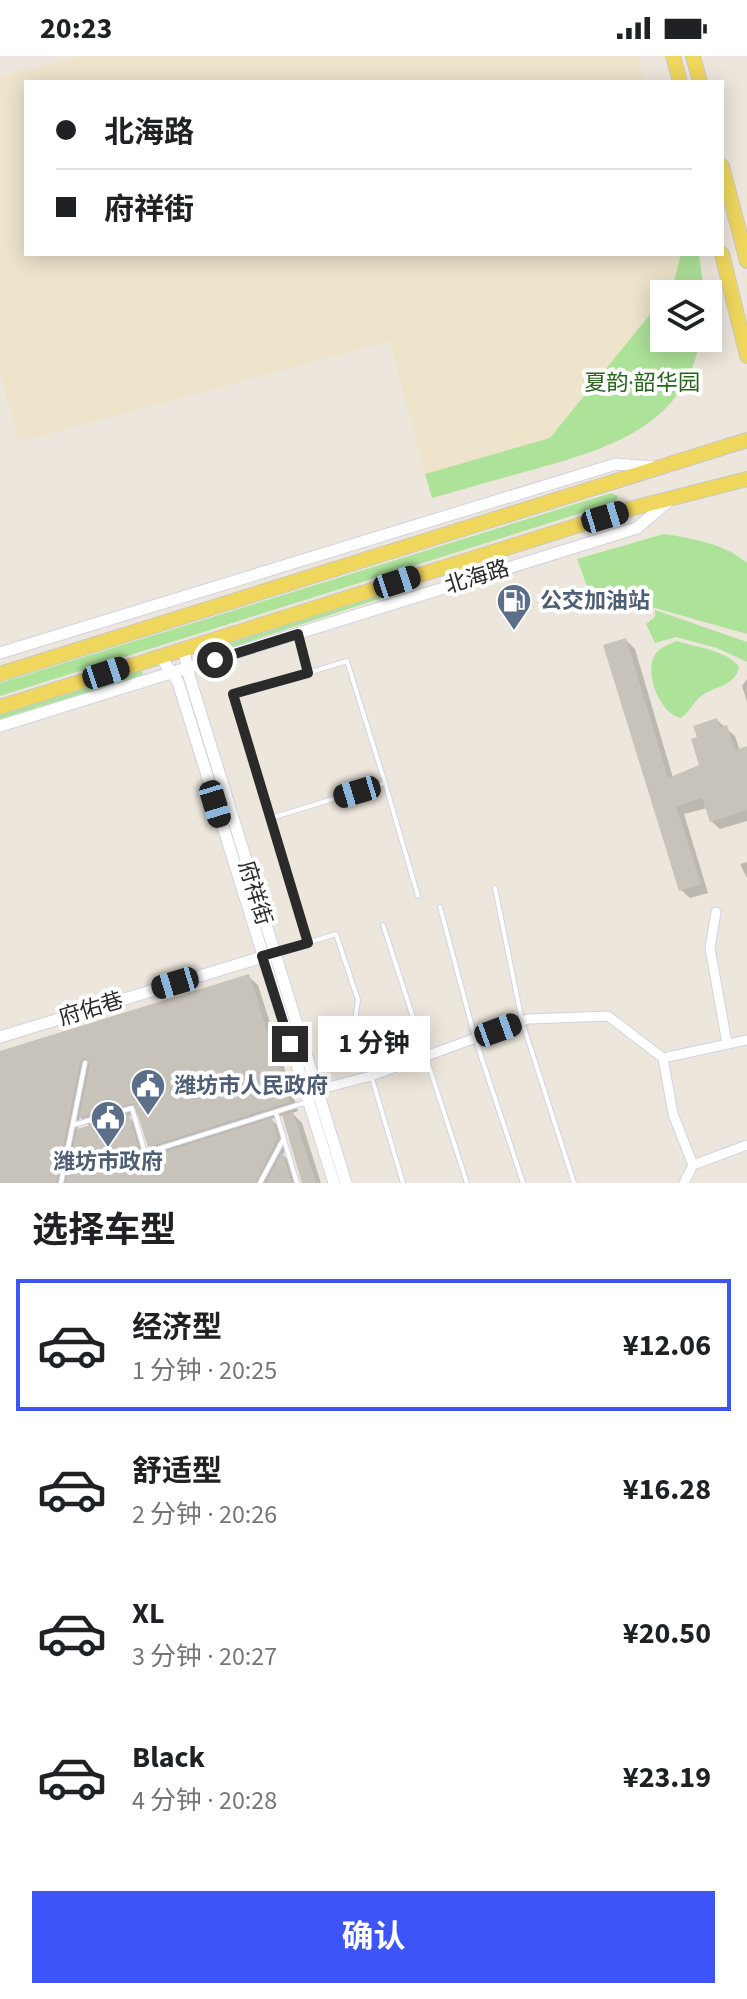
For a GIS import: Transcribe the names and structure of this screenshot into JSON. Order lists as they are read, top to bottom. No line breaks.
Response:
{"streets":{"main road":["北海路"],"street":["府祥街","府佑巷"]},"crossings":[["北海路","府祥街"],["府祥街","府佑巷"]],"parks":["夏韵·韶华园"],"places":{"fuel station":["公交加油站"],"public building":["潍坊市人民政府","潍坊市政府"]},"page":{"status":"20:23","banner":["北海路","府祥街"],"bubble":"1 分钟","heading":"选择车型","list":[{"name":"经济型","note":"1 分钟 · 20:25","value":"¥12.06"},{"name":"舒适型","note":"2 分钟 · 20:26","value":"¥16.28"},{"name":"XL","note":"3 分钟 · 20:27","value":"¥20.50"},{"name":"Black","note":"4 分钟 · 20:28","value":"¥23.19"}],"buttons":"确认"}}
